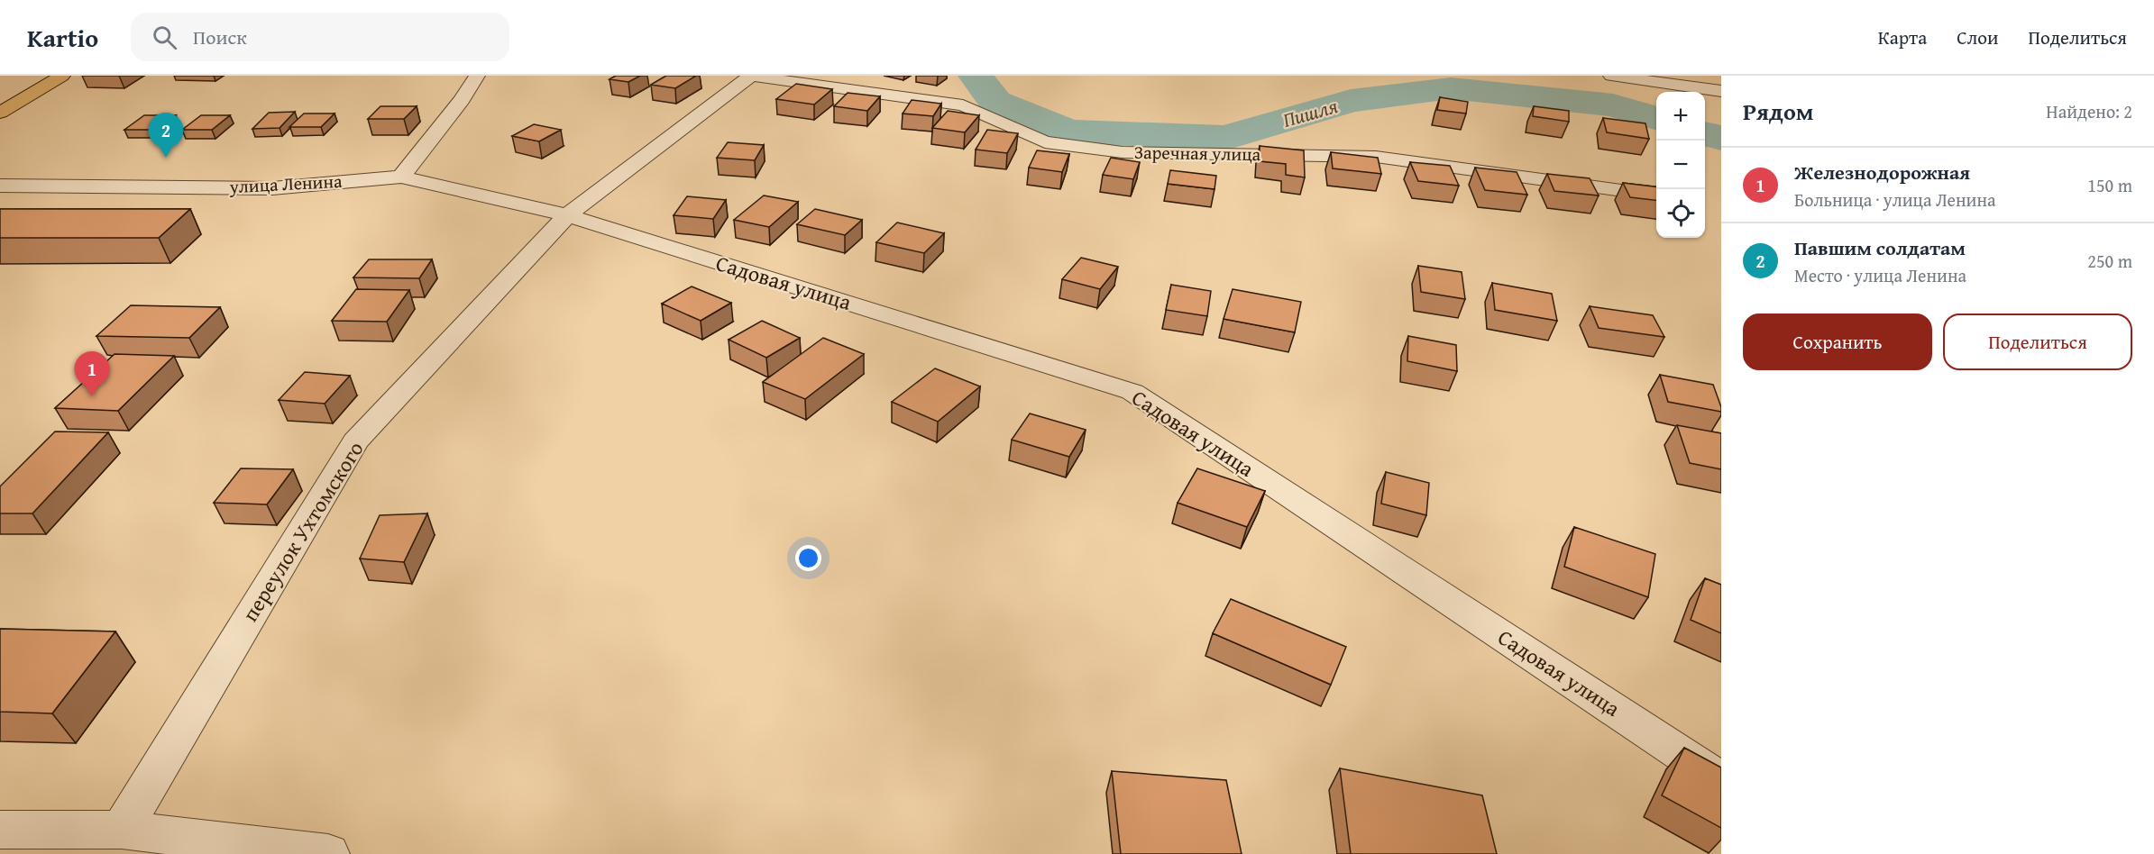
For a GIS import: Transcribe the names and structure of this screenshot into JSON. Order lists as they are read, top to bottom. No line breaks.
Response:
{"streets":{"street":["Заречная улица","улица Ленина","Садовая улица","переулок Ухтомского"]},"crossings":[["Заречная улица","переулок Ухтомского"],["улица Ленина","Садовая улица"],["улица Ленина","переулок Ухтомского"],["Садовая улица","переулок Ухтомского"]],"water":["Пишля"],"page":{"header":"Kartio","search":"Поиск","nav":["Карта","Слои","Поделиться"],"heading":["Рядом","Найдено: 2"],"map_buttons":["+","−"],"pins":["2","1"],"list":[{"mark":"1","name":"Железнодорожная","note":"Больница · улица Ленина","value":"150 m"},{"mark":"2","name":"Павшим солдатам","note":"Место · улица Ленина","value":"250 m"}],"buttons":["Сохранить","Поделиться"]}}
